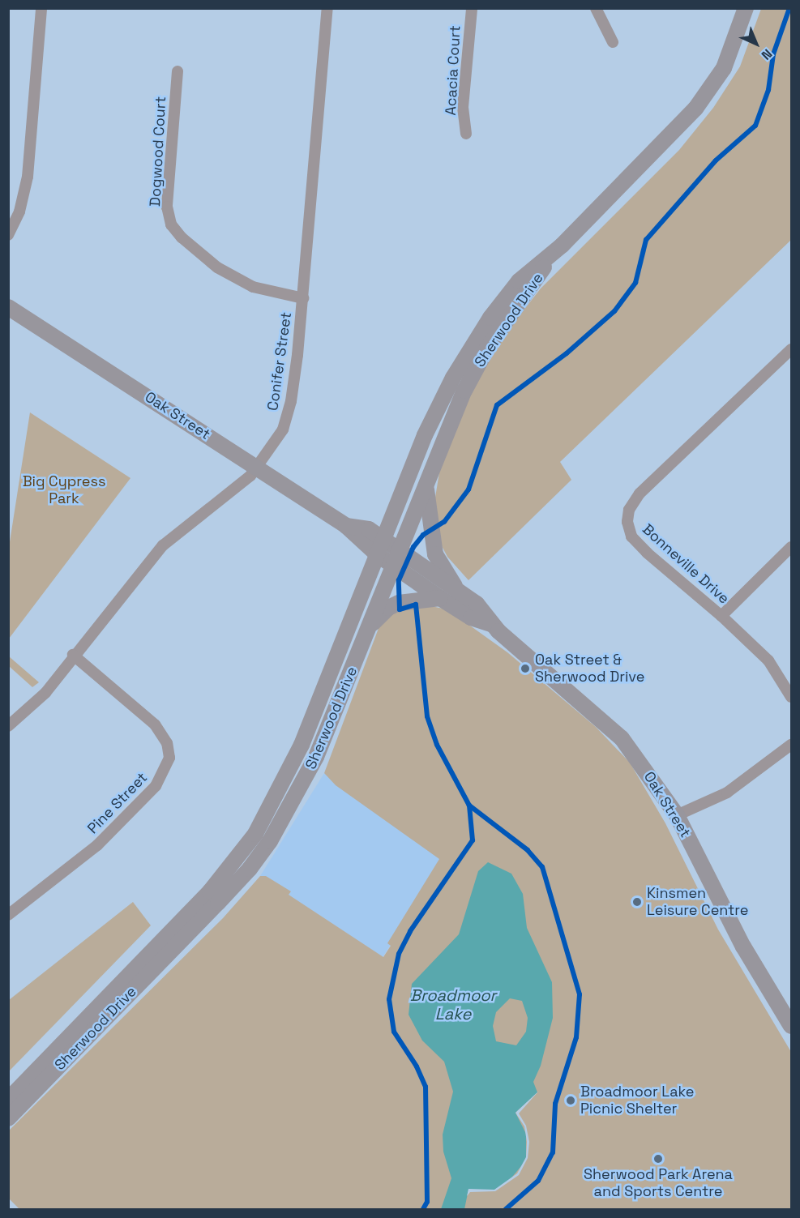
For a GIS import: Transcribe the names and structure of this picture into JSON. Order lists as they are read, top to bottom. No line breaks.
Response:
{"streets":{"main road":["Sherwood Drive","Oak Street"],"street":["Acacia Court","Dogwood Court","Conifer Street","Bonneville Drive","Pine Street"]},"crossings":[["Dogwood Court","Conifer Street"],["Sherwood Drive","Oak Street"],["Conifer Street","Oak Street"],["Conifer Street","Pine Street"]],"water":["Broadmoor Lake"],"parks":["Big Cypress Park"],"places":["Oak Street & Sherwood Drive","Kinsmen Leisure Centre","Broadmoor Lake Picnic Shelter","Sherwood Park Arena and Sports Centre"],"north":"bottom right"}
